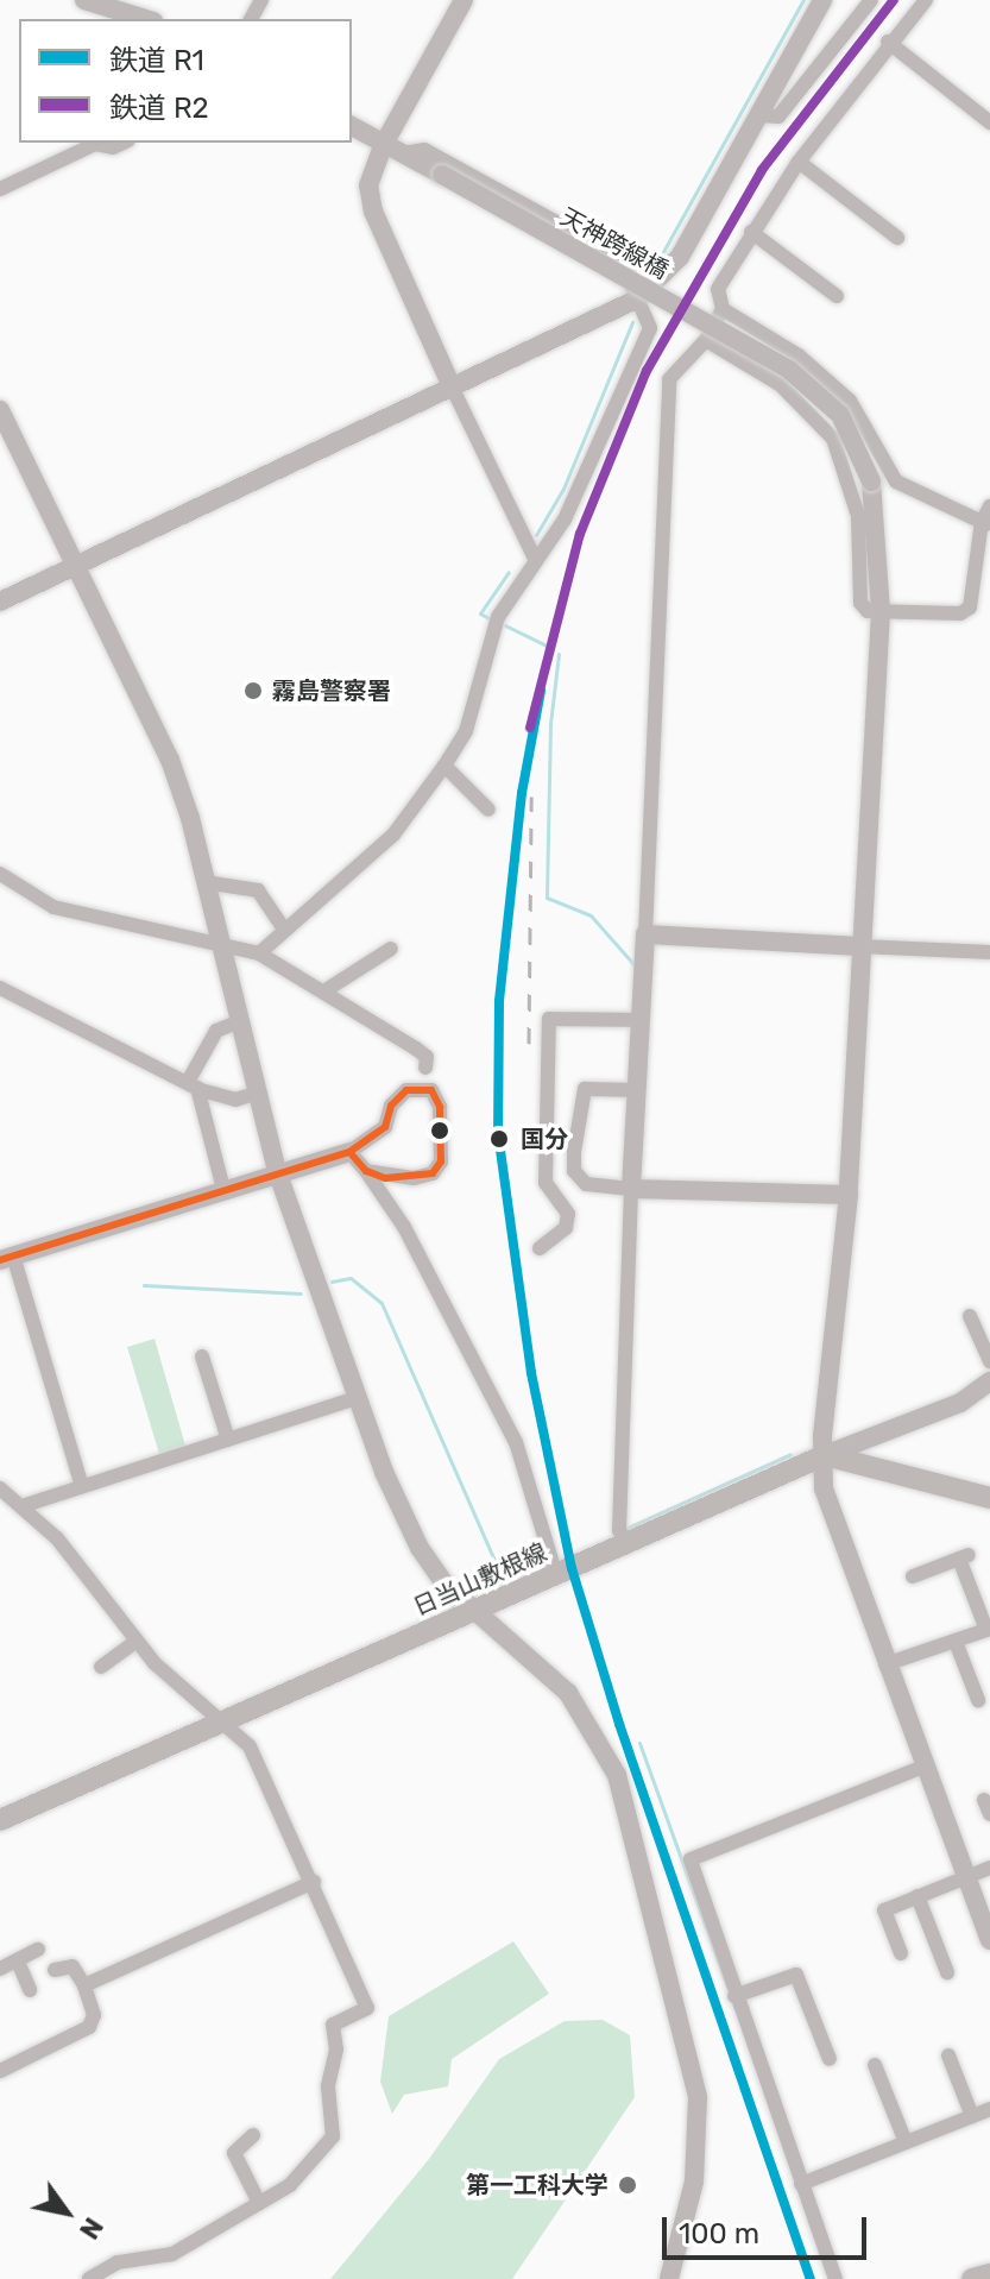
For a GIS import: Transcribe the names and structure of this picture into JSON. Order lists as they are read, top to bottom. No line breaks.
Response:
{"streets":{"main road":["日当山敷根線"],"street":["天神跨線橋"]},"places":["霧島警察署","国分","第一工科大学"],"lines":["rail line R2","rail line R1"],"legend":["鉄道 R1","鉄道 R2"],"scale_bar":"100 m","north":"bottom right"}
